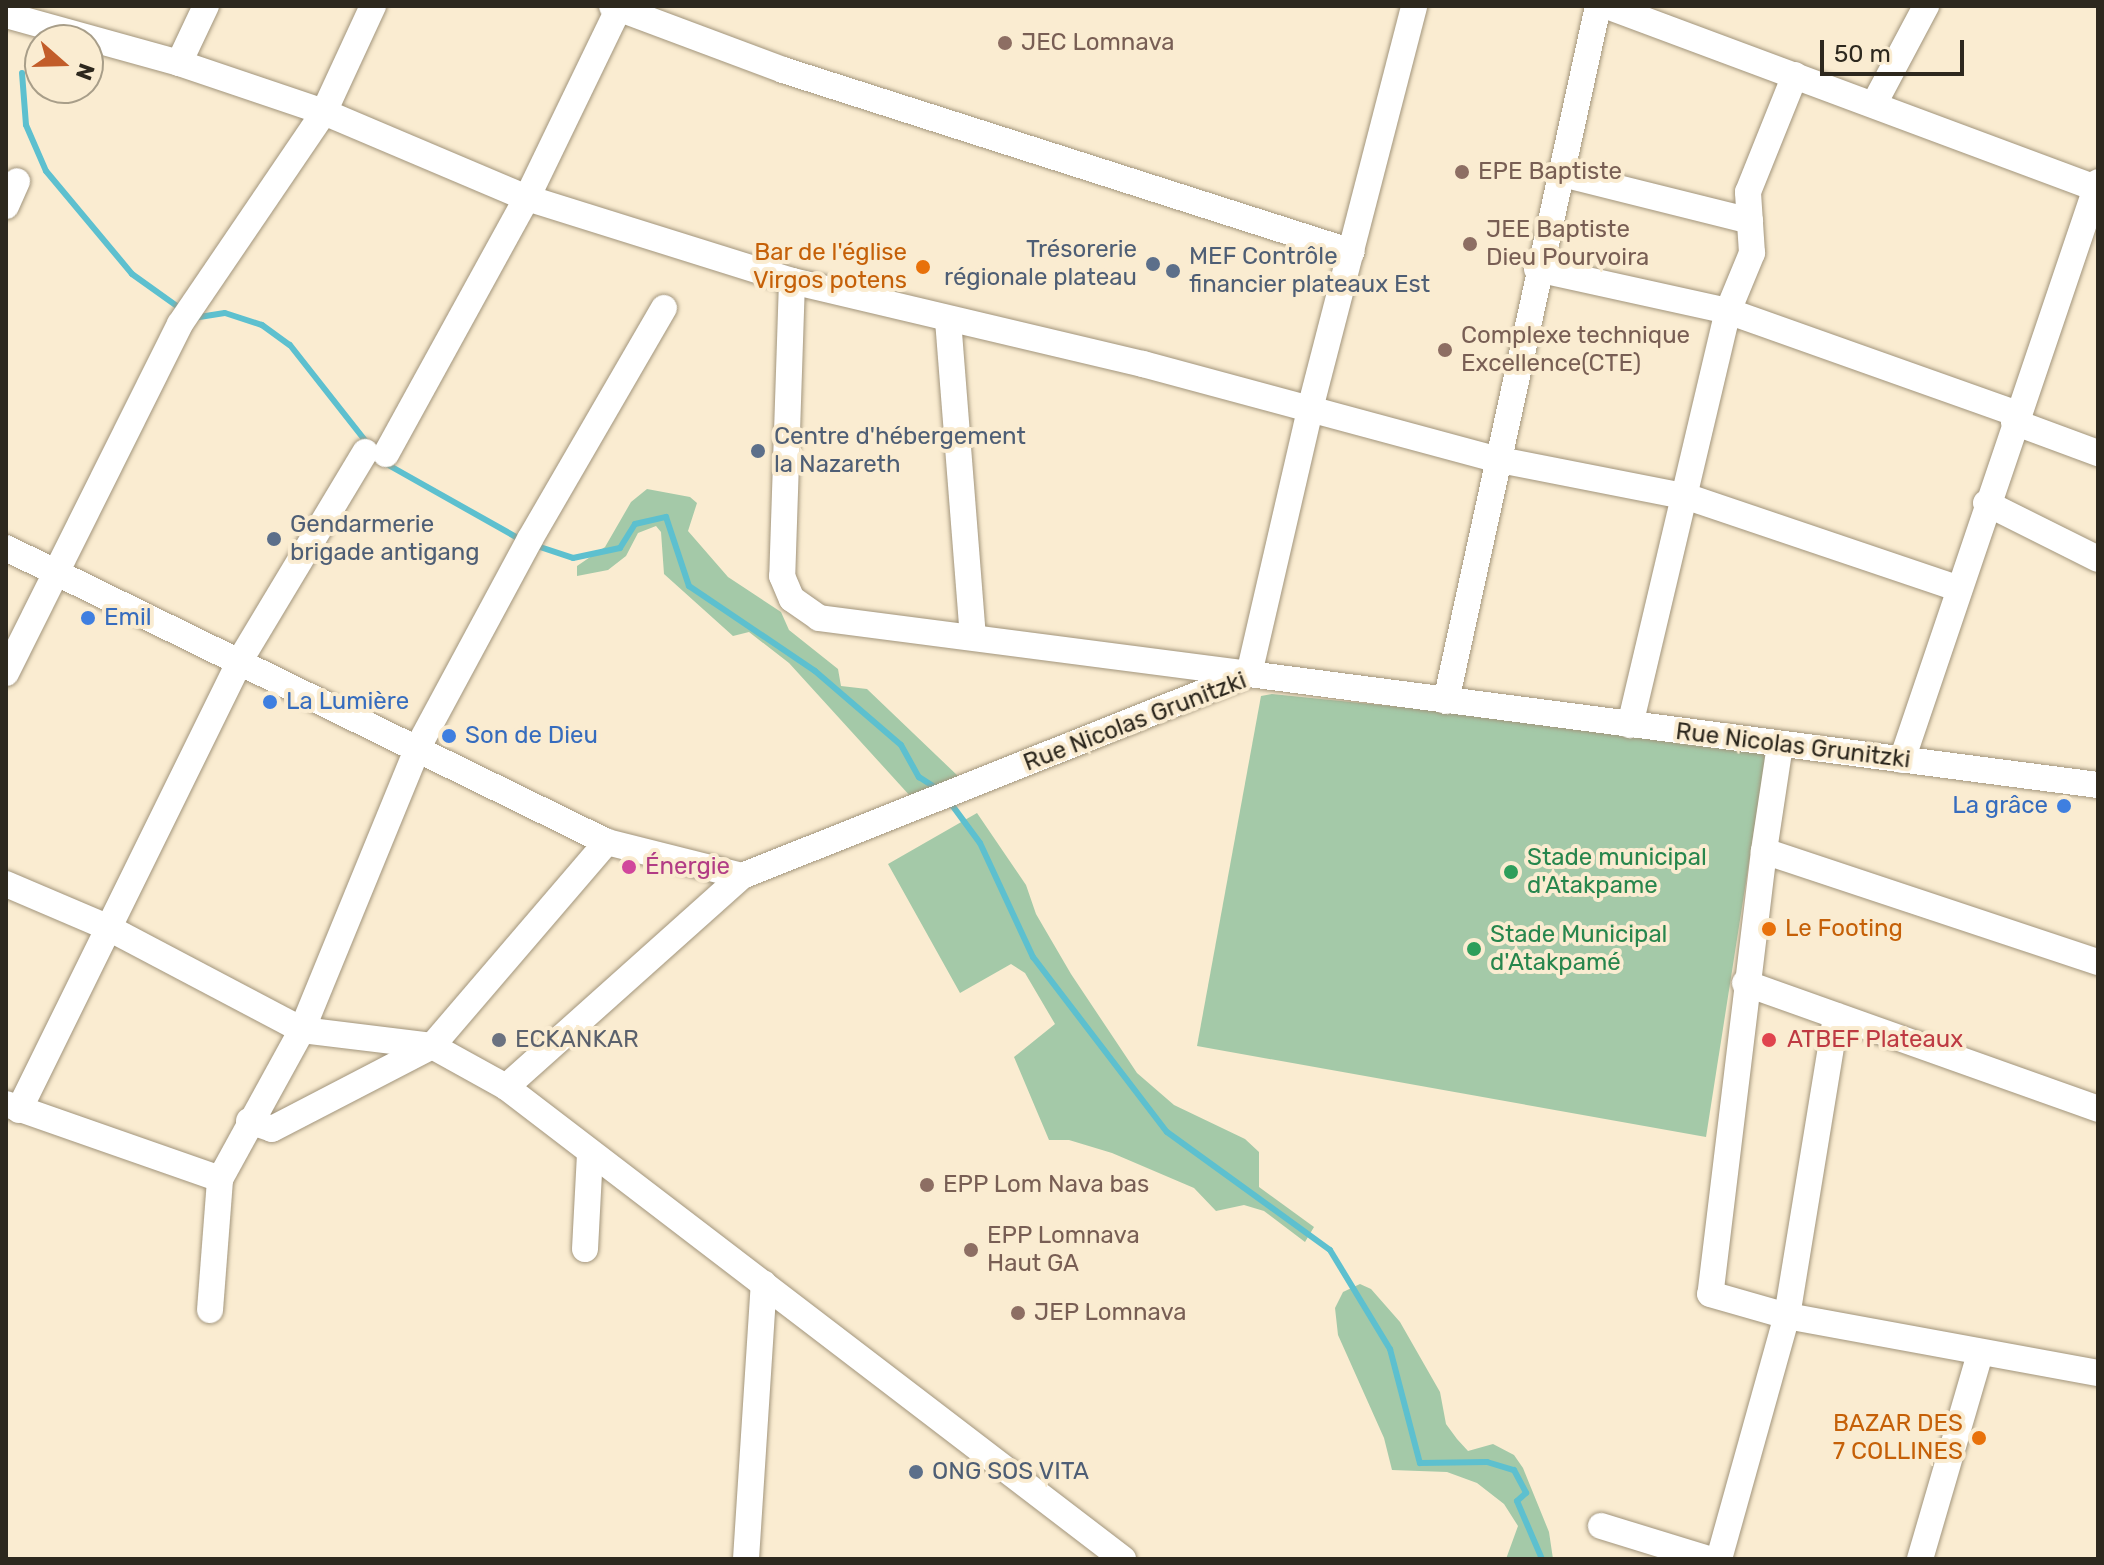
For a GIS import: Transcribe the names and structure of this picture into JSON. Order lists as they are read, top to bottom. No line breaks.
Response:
{"streets":{"street":["Rue Nicolas Grunitzki"]},"places":["JEC Lomnava","EPE Baptiste","JEE Baptiste Dieu Pourvoira","Trésorerie régionale plateau","Bar de l'église Virgos potens","MEF Contrôle financier plateaux Est","Complexe technique Excellence(CTE)","Centre d'hébergement la Nazareth","Gendarmerie brigade antigang","Emil","La Lumière","Son de Dieu","La grâce","Énergie","Stade municipal d'Atakpame","Le Footing","Stade Municipal d'Atakpamé","ECKANKAR","ATBEF Plateaux","EPP Lom Nava bas","EPP Lomnava Haut GA","JEP Lomnava","BAZAR DES 7 COLLINES","ONG SOS VITA"],"scale_bar":"50 m","north":"right"}
